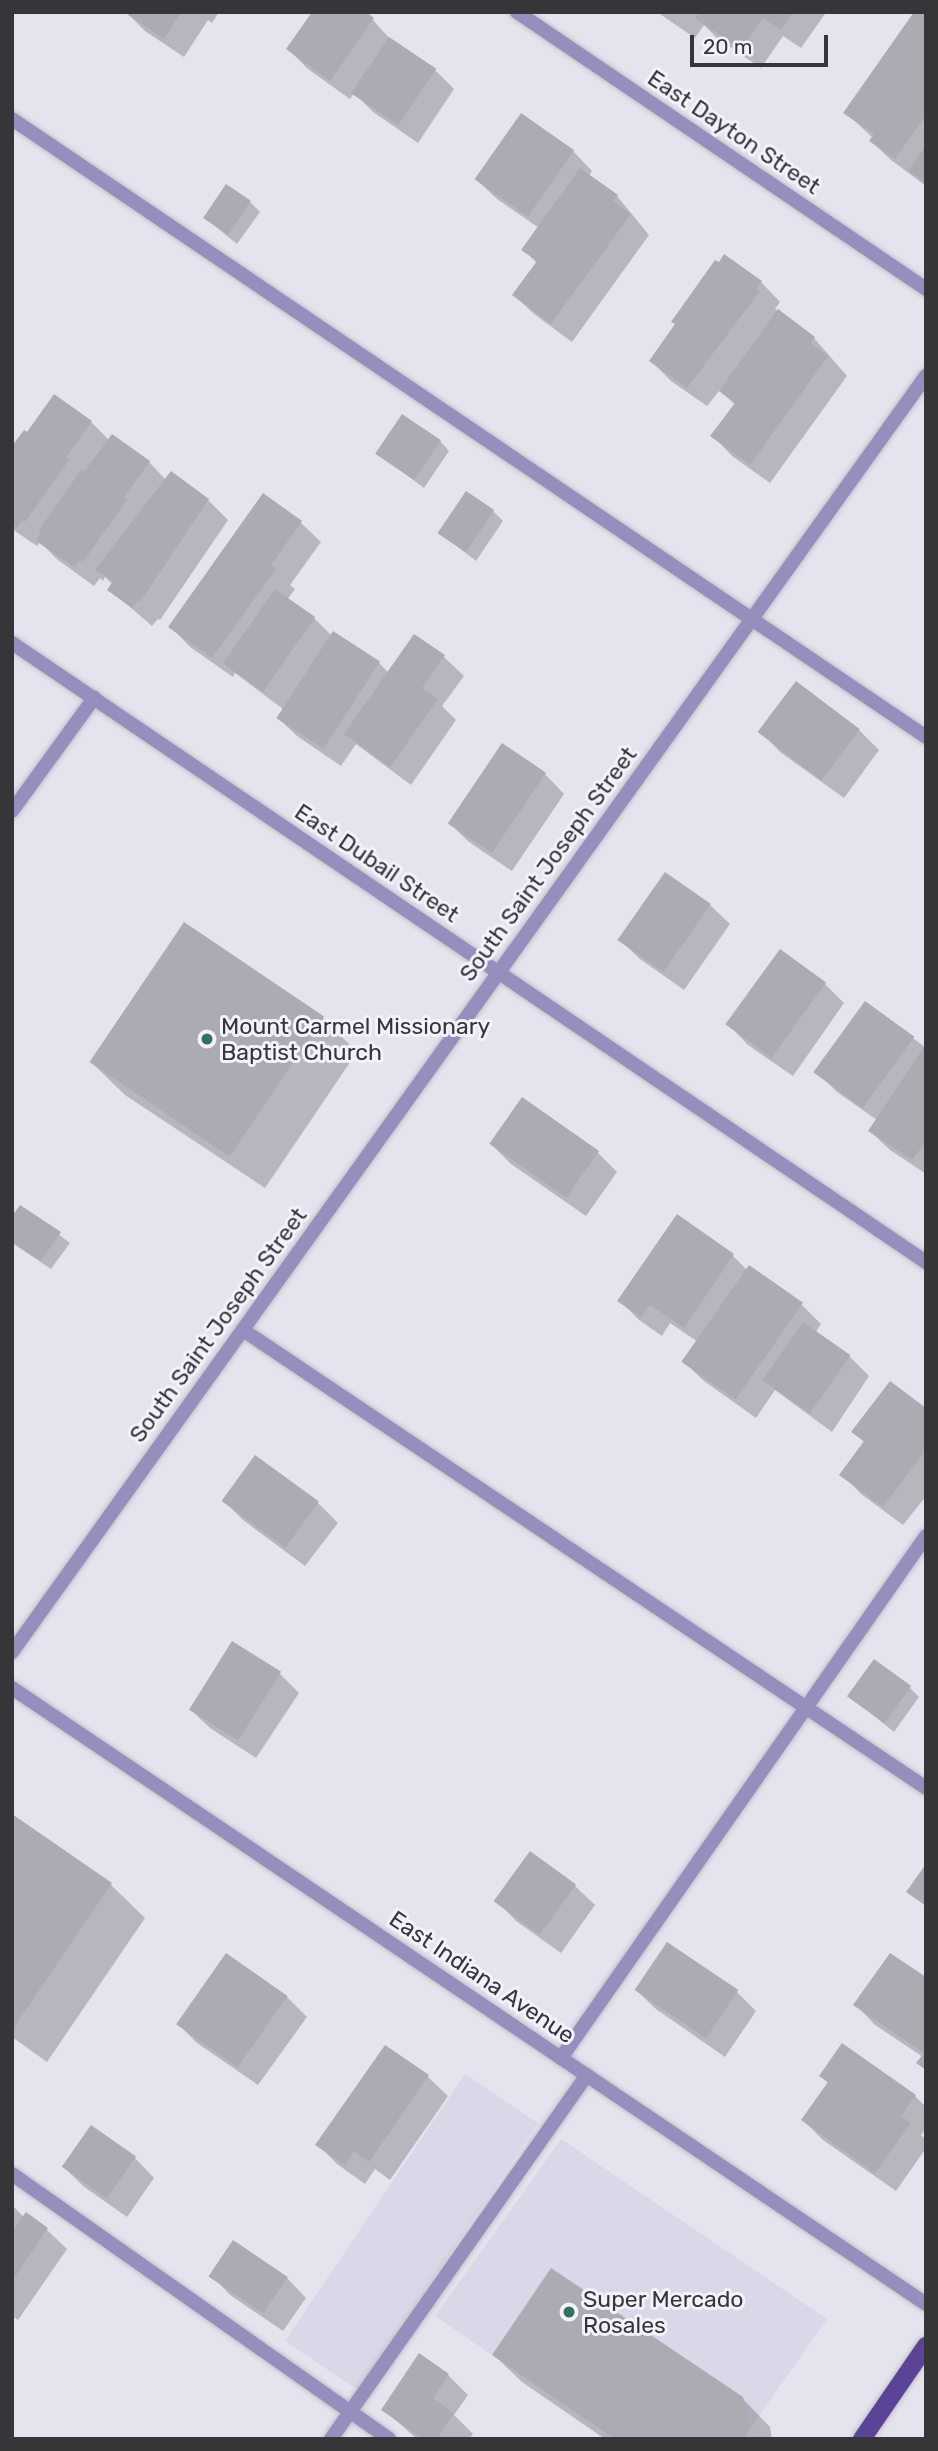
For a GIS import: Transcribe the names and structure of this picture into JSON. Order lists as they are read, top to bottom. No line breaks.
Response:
{"streets":{"street":["East Dayton Street","East Dubail Street","South Saint Joseph Street","East Indiana Avenue"]},"crossings":[["East Dubail Street","South Saint Joseph Street"]],"places":["Mount Carmel Missionary Baptist Church","Super Mercado Rosales"],"scale_bar":"20 m"}
